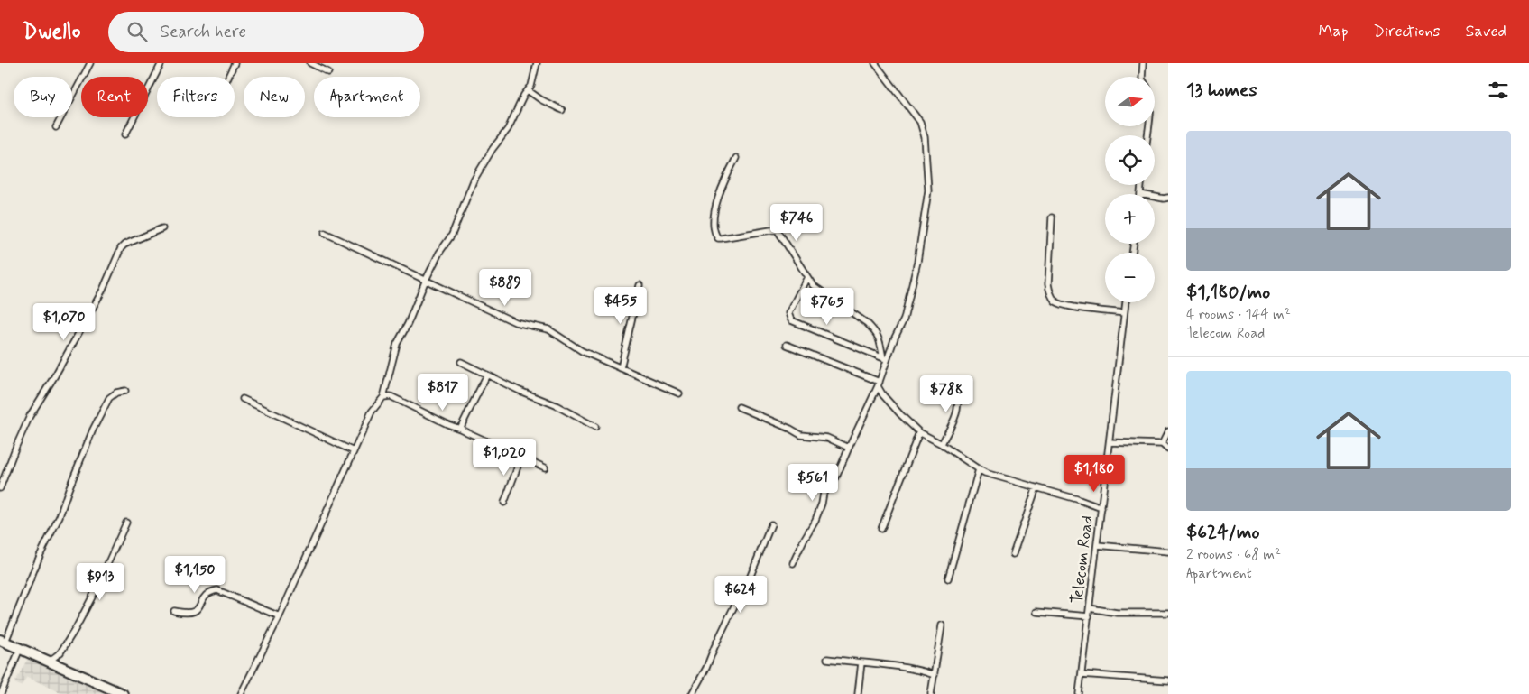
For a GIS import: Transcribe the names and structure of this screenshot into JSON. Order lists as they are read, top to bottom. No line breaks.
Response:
{"streets":{"street":["Telecom Road"]},"north":"right","page":{"header":"Dwello","search":"Search here","nav":["Map","Directions","Saved"],"heading":"13 homes","map_buttons":["+","−"],"chip":["Buy","Rent","Filters","New","Apartment"],"list":[{"name":"$1,180/mo","note":"4 rooms · 144 m² · Telecom Road"},{"name":"$624/mo","note":"2 rooms · 68 m² · Apartment"}],"price":["$746","$889","$455","$765","$1,070","$817","$788","$1,020","$1,180","$561","$1,150","$913","$624"]}}
